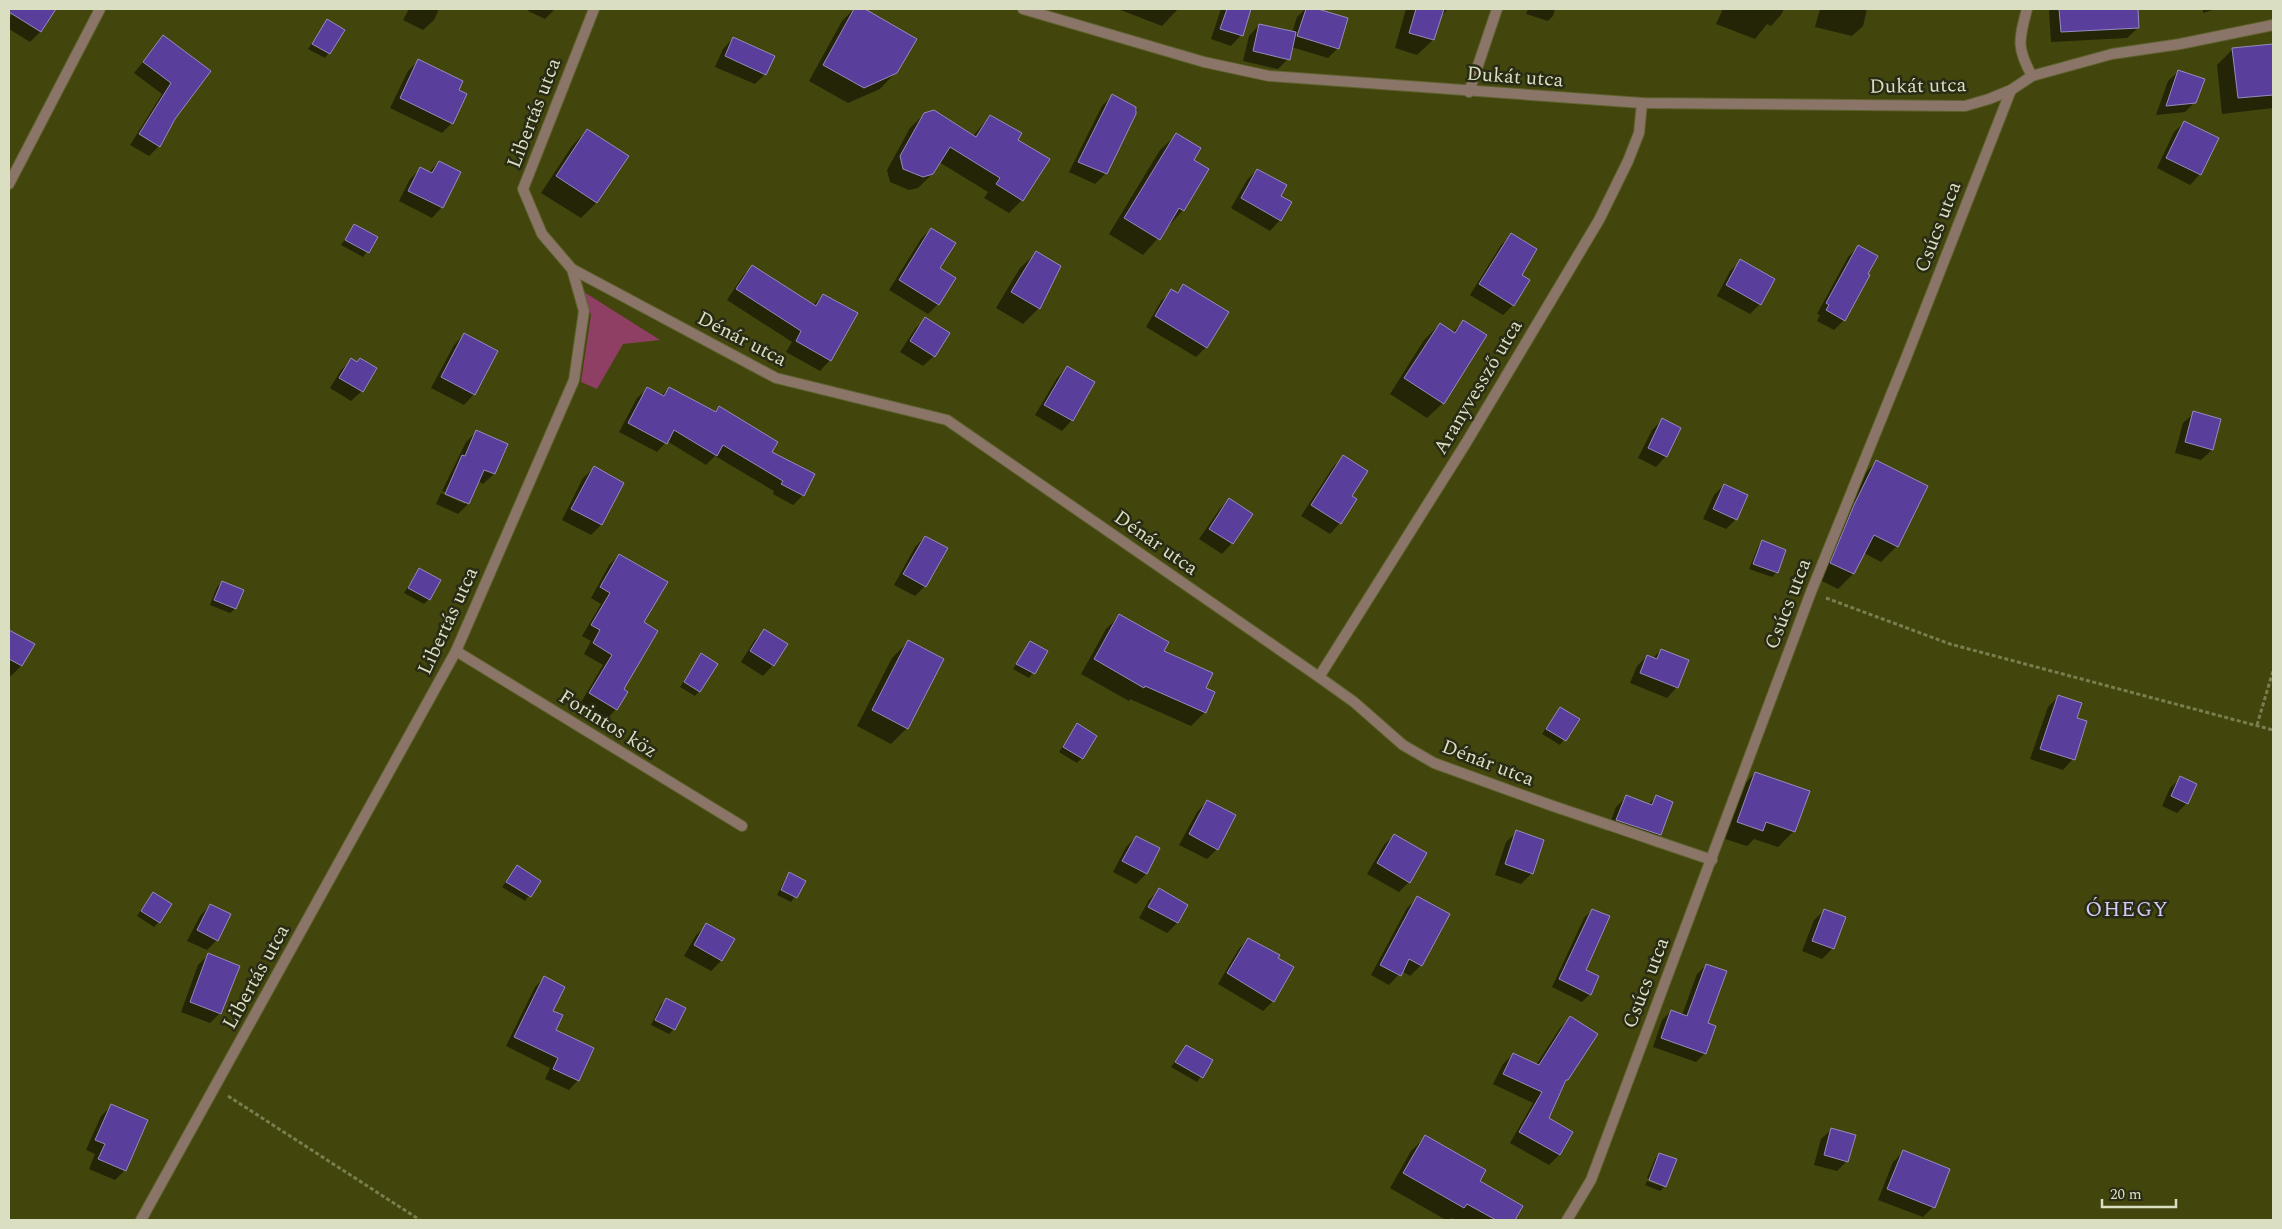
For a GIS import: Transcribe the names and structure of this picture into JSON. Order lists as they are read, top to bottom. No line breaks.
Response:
{"streets":{"street":["Dukát utca","Libertás utca","Csúcs utca","Dénár utca","Aranyvessző utca","Forintos köz"]},"crossings":[["Dukát utca","Csúcs utca"],["Dukát utca","Aranyvessző utca"],["Libertás utca","Dénár utca"],["Libertás utca","Forintos köz"],["Csúcs utca","Dénár utca"],["Dénár utca","Aranyvessző utca"]],"districts":["ÓHEGY"],"scale_bar":"20 m"}
